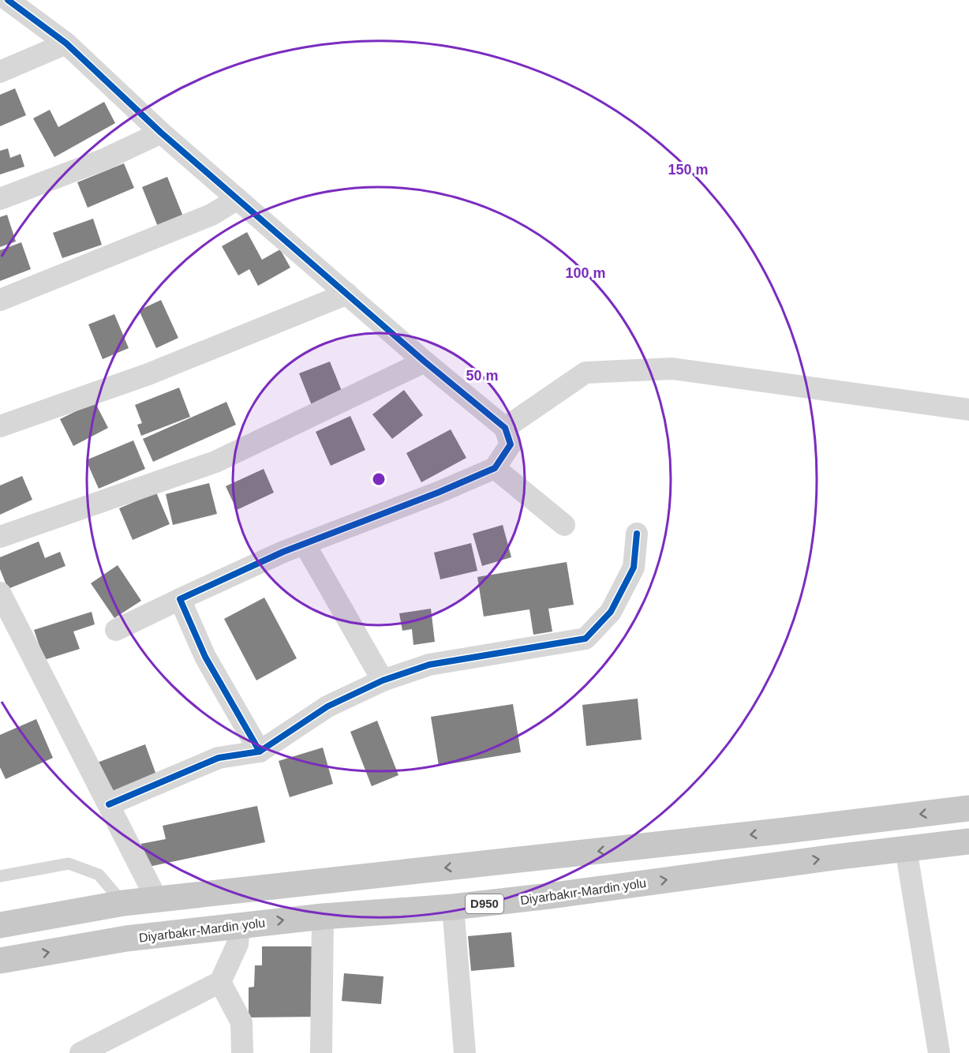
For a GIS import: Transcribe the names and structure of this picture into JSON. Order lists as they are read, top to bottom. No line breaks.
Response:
{"streets":{"highway":["Diyarbakır-Mardin yolu","D950"]},"rings":["150 m","100 m","50 m"]}
